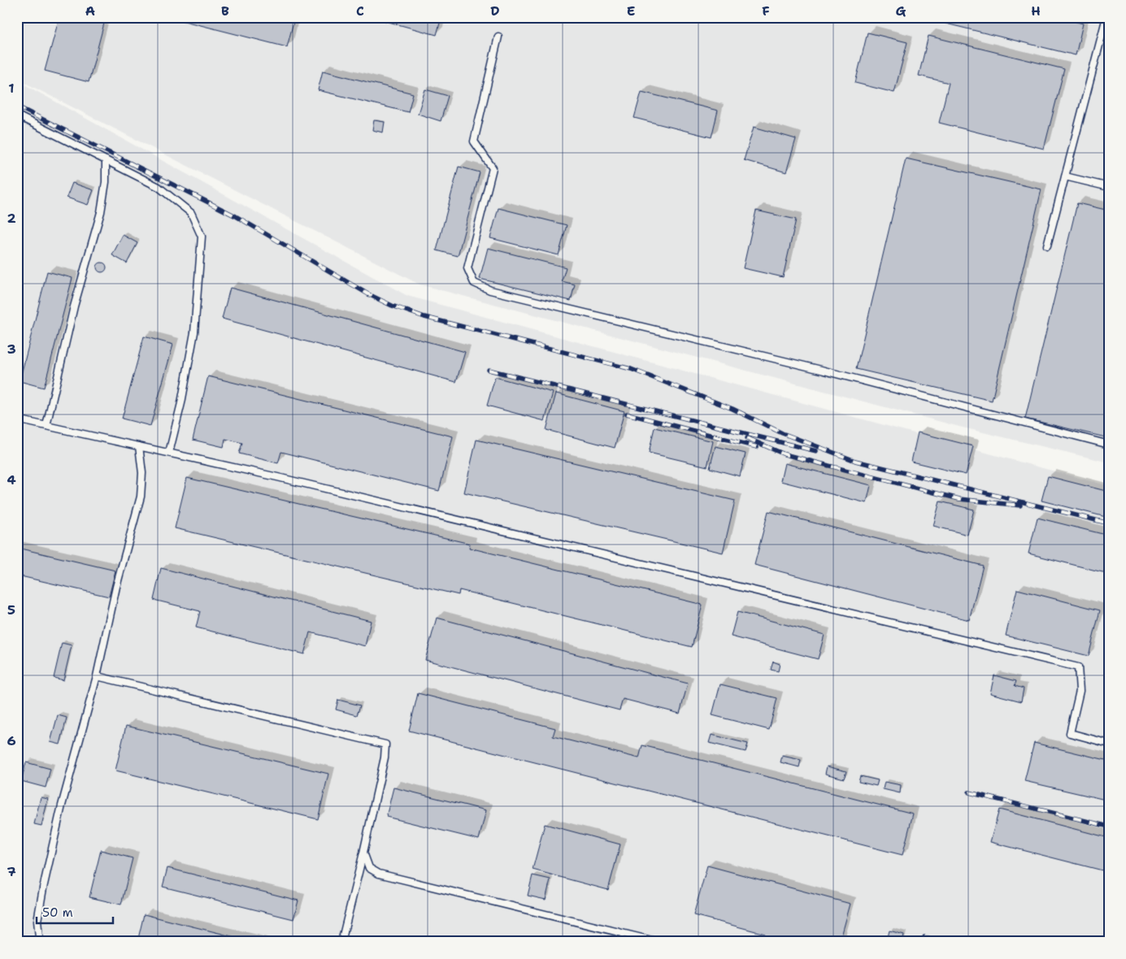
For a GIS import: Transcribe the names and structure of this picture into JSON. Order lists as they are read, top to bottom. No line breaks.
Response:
{"scale_bar":"50 m","grid":{"columns":["A","B","C","D","E","F","G","H"],"rows":["1","2","3","4","5","6","7"]}}
